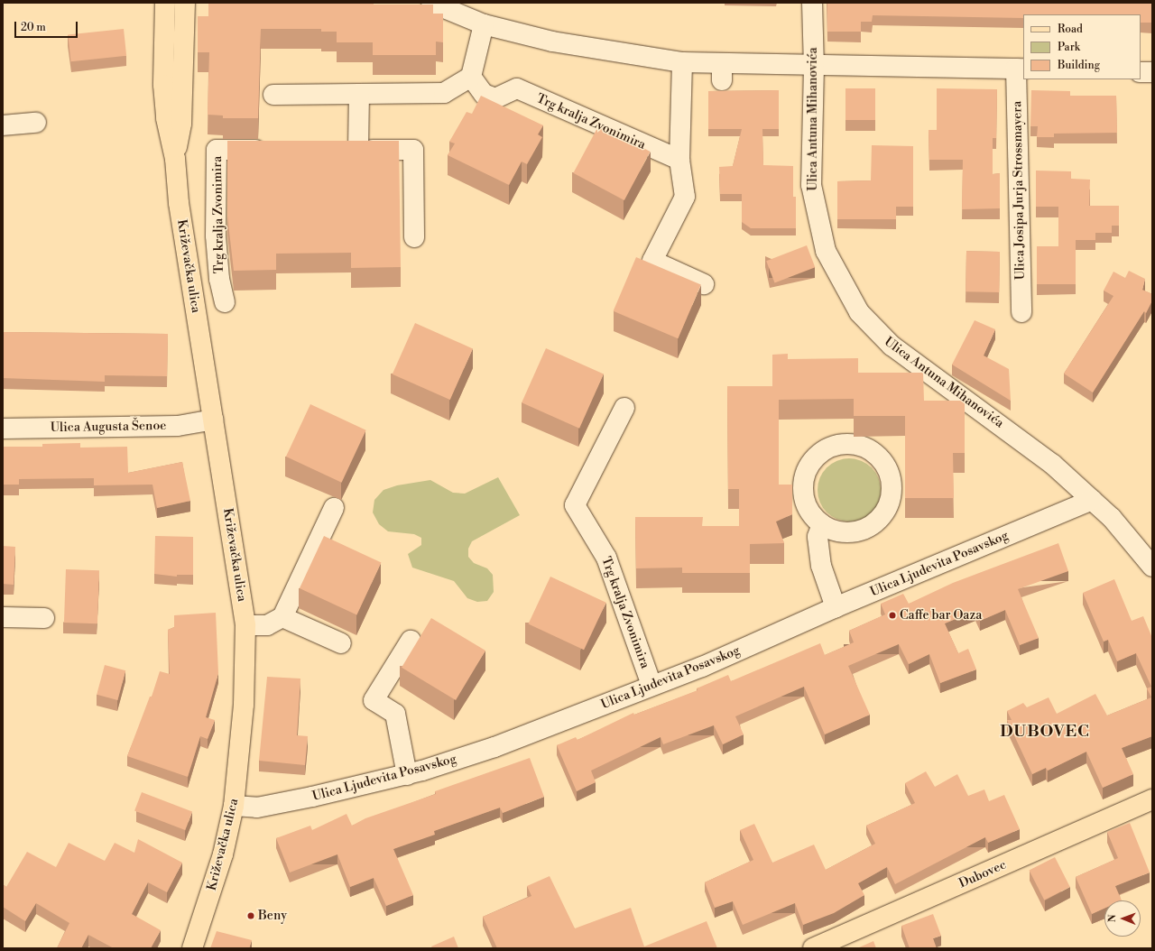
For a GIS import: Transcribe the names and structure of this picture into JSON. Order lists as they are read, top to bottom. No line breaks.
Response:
{"streets":{"main road":["Križevačka ulica","Dubovec"],"street":["Ulica Antuna Mihanovića","Trg kralja Zvonimira","Ulica Josipa Jurja Strossmayera","Ulica Augusta Šenoe","Ulica Ljudevita Posavskog"]},"crossings":[["Ulica Antuna Mihanovića","Ulica Josipa Jurja Strossmayera"],["Ulica Antuna Mihanovića","Ulica Ljudevita Posavskog"],["Trg kralja Zvonimira","Ulica Ljudevita Posavskog"],["Križevačka ulica","Ulica Augusta Šenoe"],["Križevačka ulica","Ulica Ljudevita Posavskog"]],"districts":["DUBOVEC"],"places":["Caffe bar Oaza","Beny"],"legend":["Road","Park","Building"],"scale_bar":"20 m","north":"left"}
